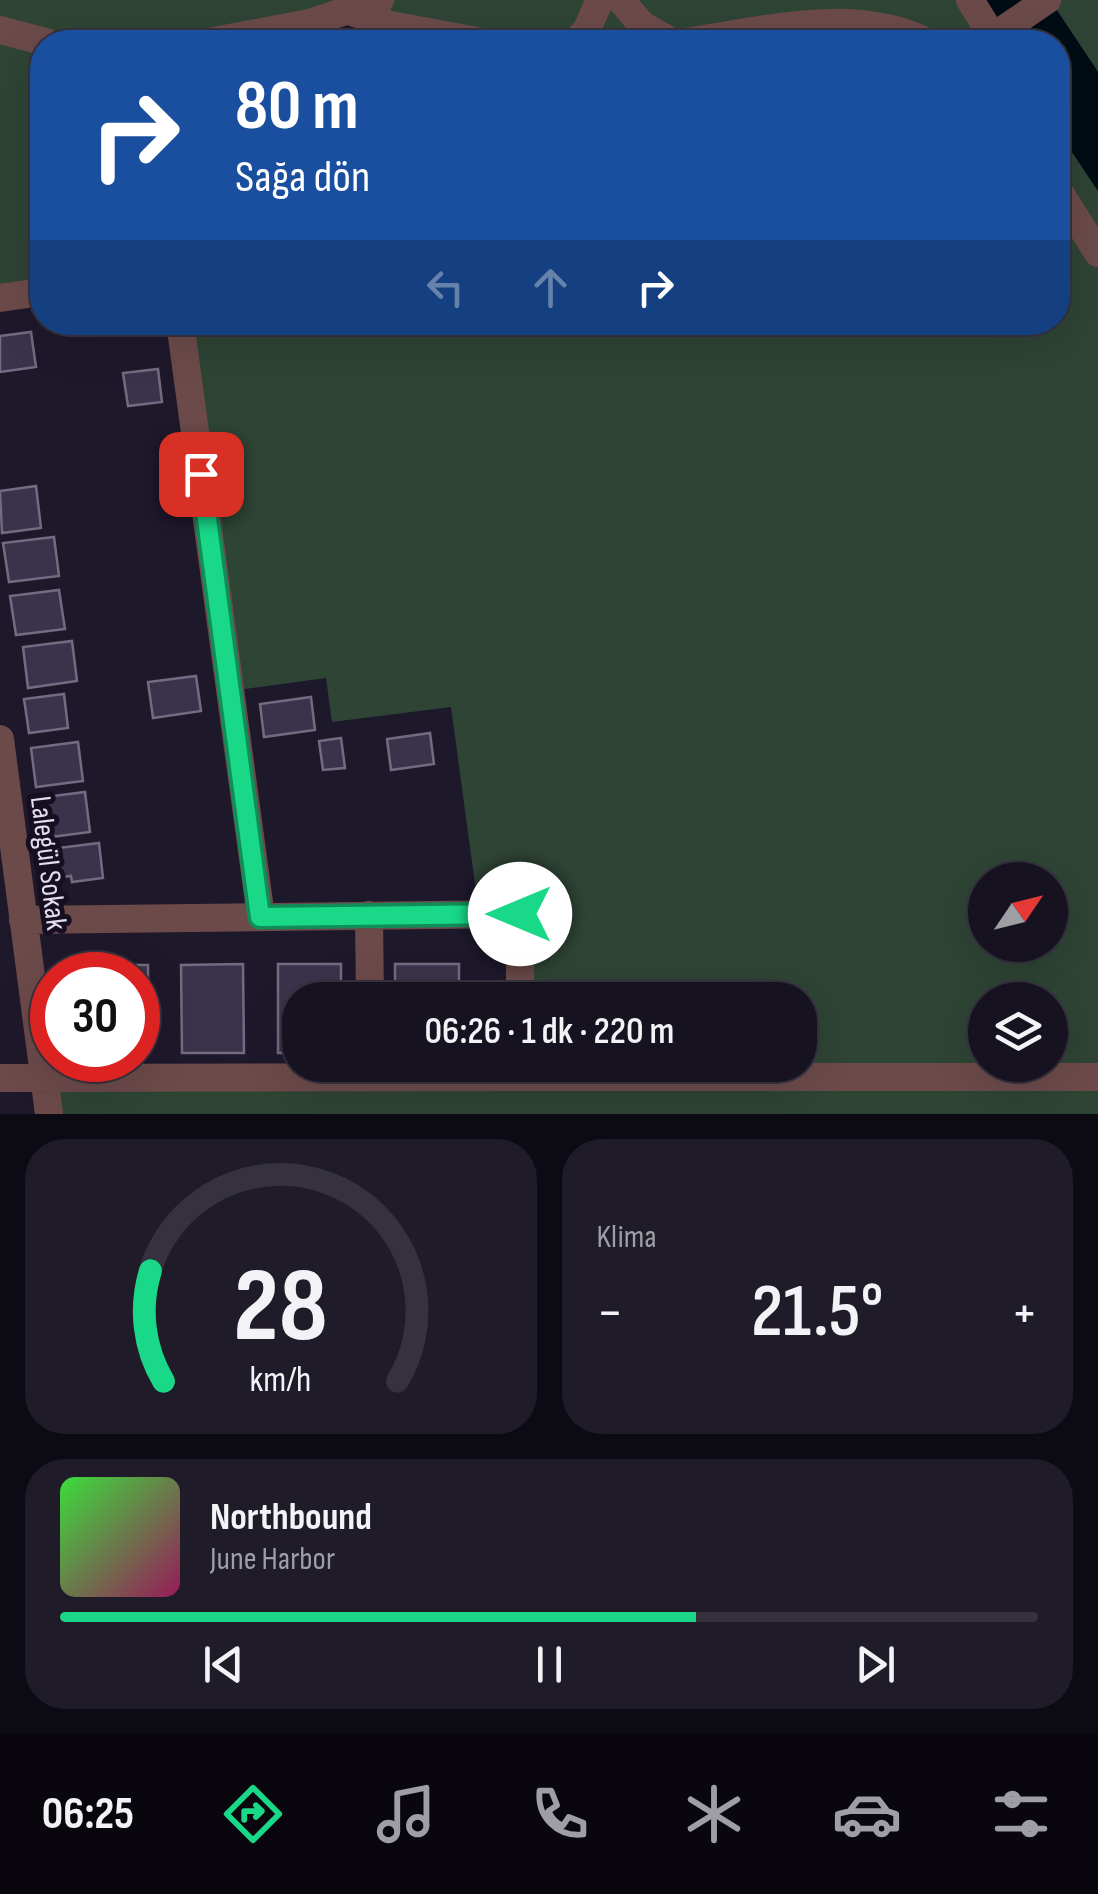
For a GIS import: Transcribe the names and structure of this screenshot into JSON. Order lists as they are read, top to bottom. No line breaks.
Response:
{"streets":{"street":["Lalegül Sokak"]},"north":"top right","page":{"turn":["80 m","Sağa dön"],"limit":"30","trip":"06:26 · 1 dk · 220 m","tile":"Klima","heat":["−","21.5°","+"],"song":["Northbound","June Harbor"],"tabs":"06:25","gauge":["28","km/h"]}}
